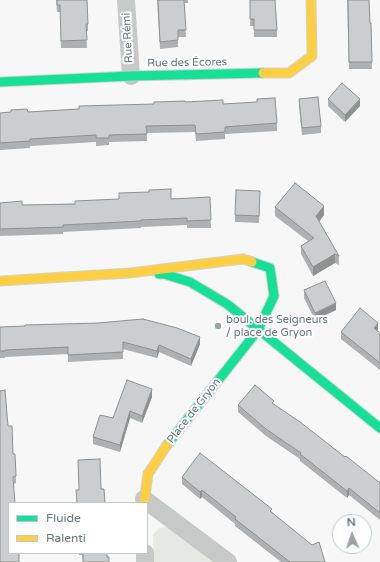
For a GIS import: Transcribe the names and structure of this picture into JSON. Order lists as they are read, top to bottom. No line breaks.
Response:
{"streets":{"street":["Rue Rémi","Rue des Écores","Place de Gryon"]},"crossings":[["Rue Rémi","Rue des Écores"]],"places":["boul. des Seigneurs / place de Gryon"],"legend":["Fluide","Ralenti"],"north":"top"}
